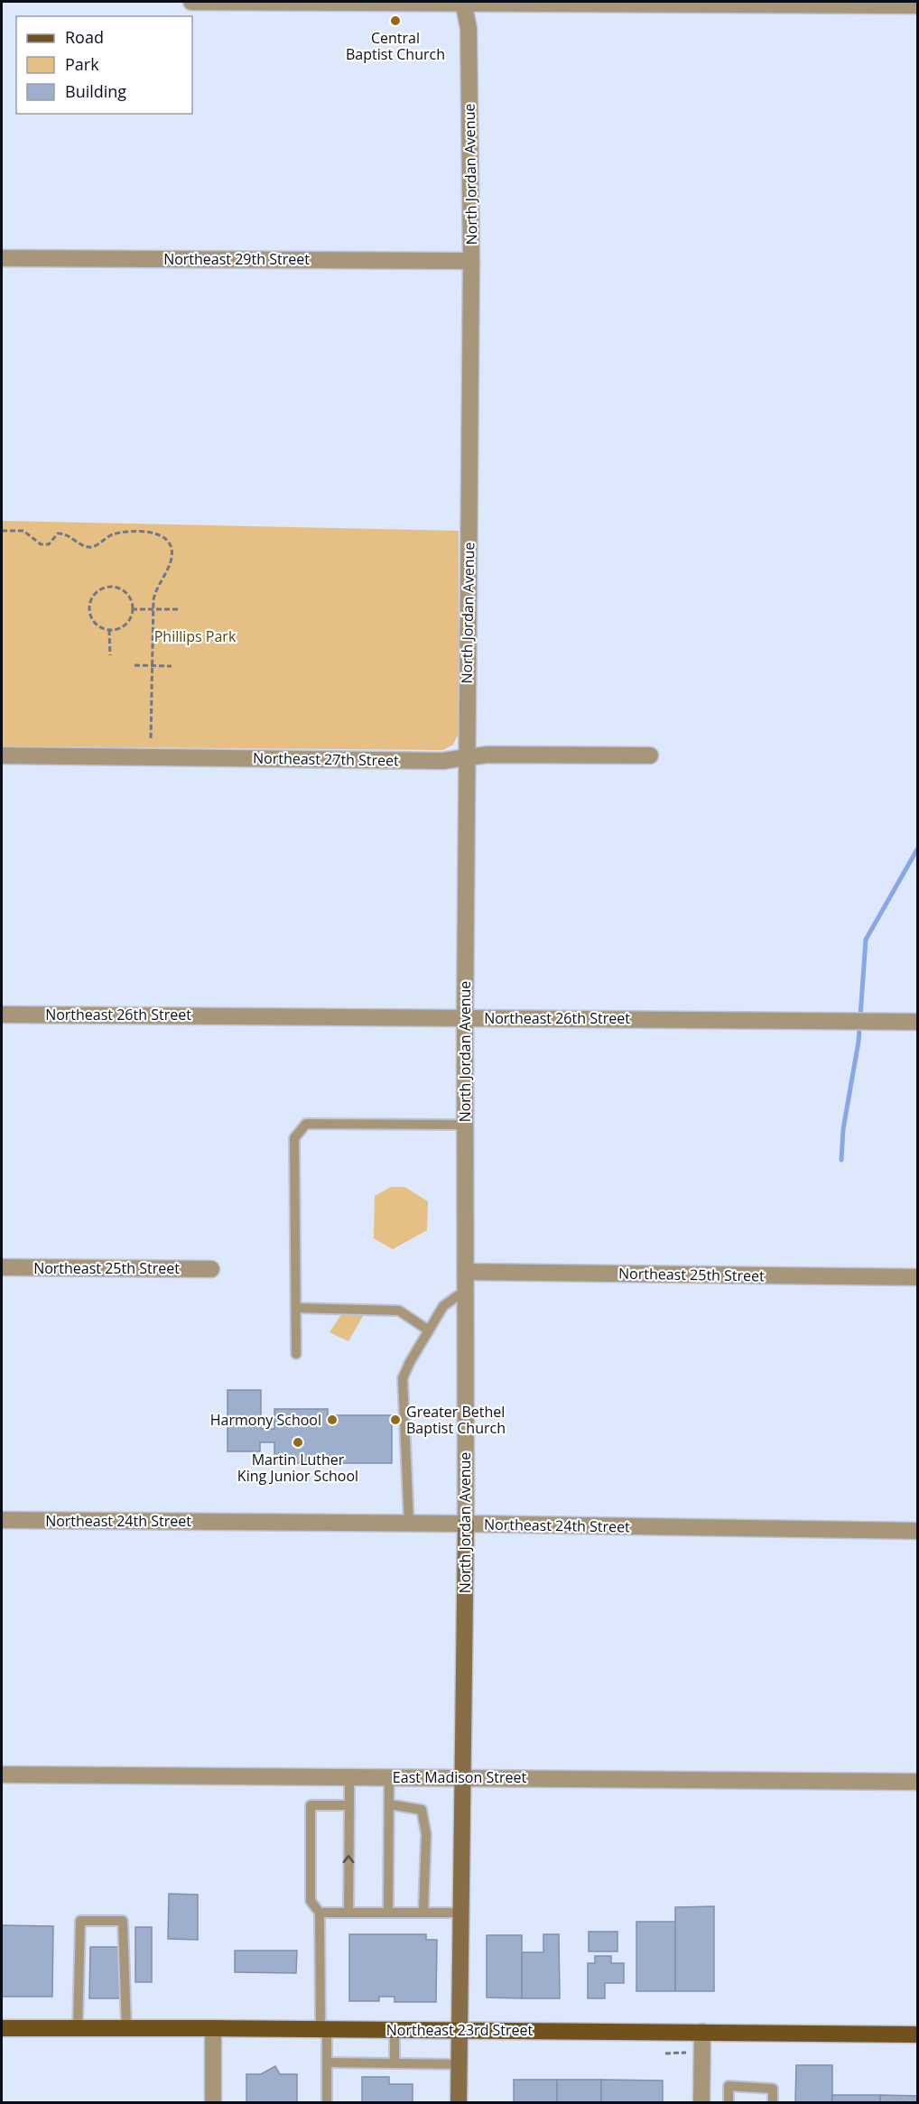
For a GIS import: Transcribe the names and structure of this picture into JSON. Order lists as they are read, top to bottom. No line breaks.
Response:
{"streets":{"main road":["Northeast 23rd Street"],"street":["North Jordan Avenue","Northeast 29th Street","Northeast 27th Street","Northeast 26th Street","Northeast 25th Street","Northeast 24th Street","East Madison Street"]},"crossings":[["North Jordan Avenue","Northeast 29th Street"],["North Jordan Avenue","Northeast 27th Street"],["North Jordan Avenue","Northeast 26th Street"],["North Jordan Avenue","Northeast 25th Street"],["North Jordan Avenue","Northeast 24th Street"],["North Jordan Avenue","East Madison Street"],["North Jordan Avenue","Northeast 23rd Street"]],"parks":["Phillips Park"],"places":["Central Baptist Church","Harmony School","Greater Bethel Baptist Church","Martin Luther King Junior School"],"legend":["Road","Park","Building"]}
